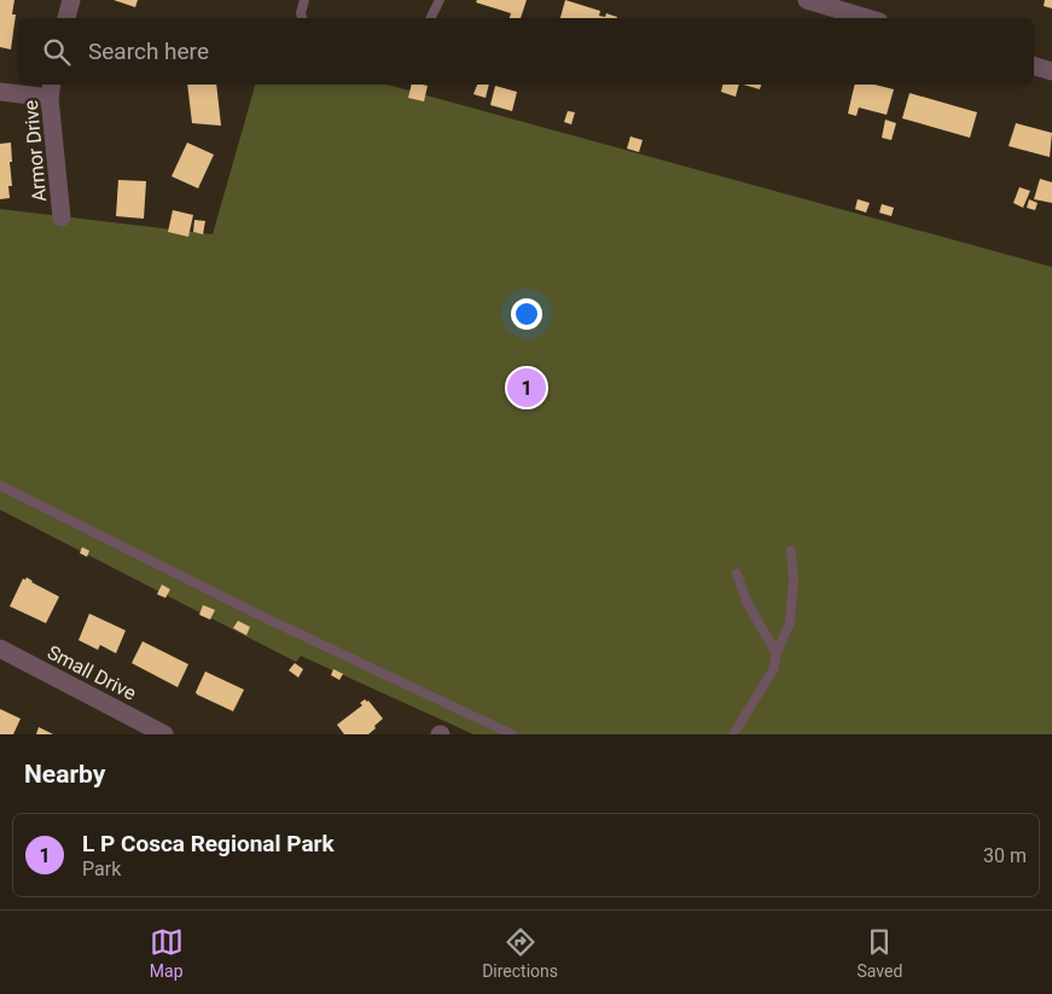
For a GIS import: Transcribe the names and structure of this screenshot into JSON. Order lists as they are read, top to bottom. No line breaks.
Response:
{"streets":{"street":["Armor Drive","Small Drive"]},"page":{"search":"Search here","pins":"1","heading":"Nearby","list":[{"mark":"1","name":"L P Cosca Regional Park","note":"Park","value":"30 m"}],"nav":["Map","Directions","Saved"]}}
